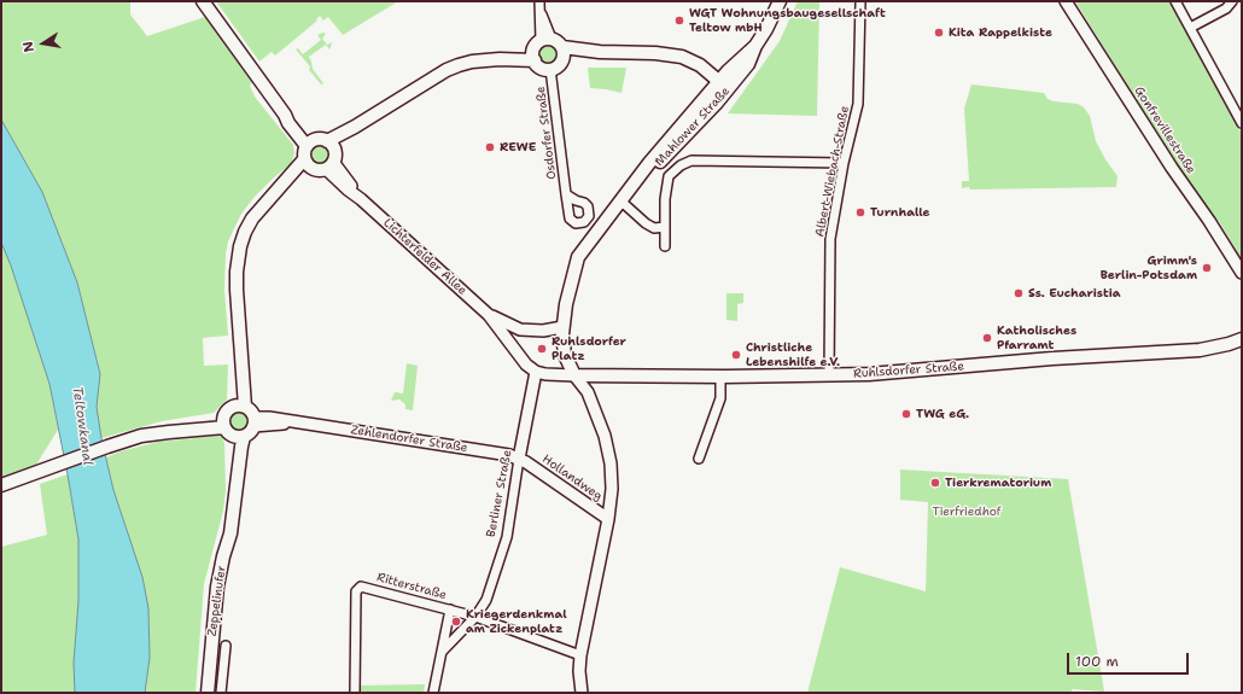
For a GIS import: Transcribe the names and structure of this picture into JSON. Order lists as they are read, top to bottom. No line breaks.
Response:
{"streets":{"main road":["Mahlower Straße","Ruhlsdorfer Straße","Zeppelinufer"],"street":["Gonfrevillestraße","Osdorfer Straße","Albert-Wiebach-Straße","Lichterfelder Allee","Zehlendorfer Straße","Hollandweg","Berliner Straße","Ritterstraße"]},"crossings":[["Mahlower Straße","Ruhlsdorfer Straße"],["Albert-Wiebach-Straße","Ruhlsdorfer Straße"],["Zehlendorfer Straße","Hollandweg"],["Zehlendorfer Straße","Berliner Straße"],["Hollandweg","Berliner Straße"],["Berliner Straße","Ritterstraße"]],"water":["Teltowkanal"],"parks":["Tierfriedhof"],"places":["WGT Wohnungsbaugesellschaft Teltow mbH","Kita Rappelkiste","REWE","Turnhalle","Grimm's Berlin-Potsdam","Ss. Eucharistia","Katholisches Pfarramt","Ruhlsdorfer Platz","Christliche Lebenshilfe e.V.","TWG eG.","Tierkrematorium","Kriegerdenkmal am Zickenplatz"],"scale_bar":"100 m","north":"left"}
